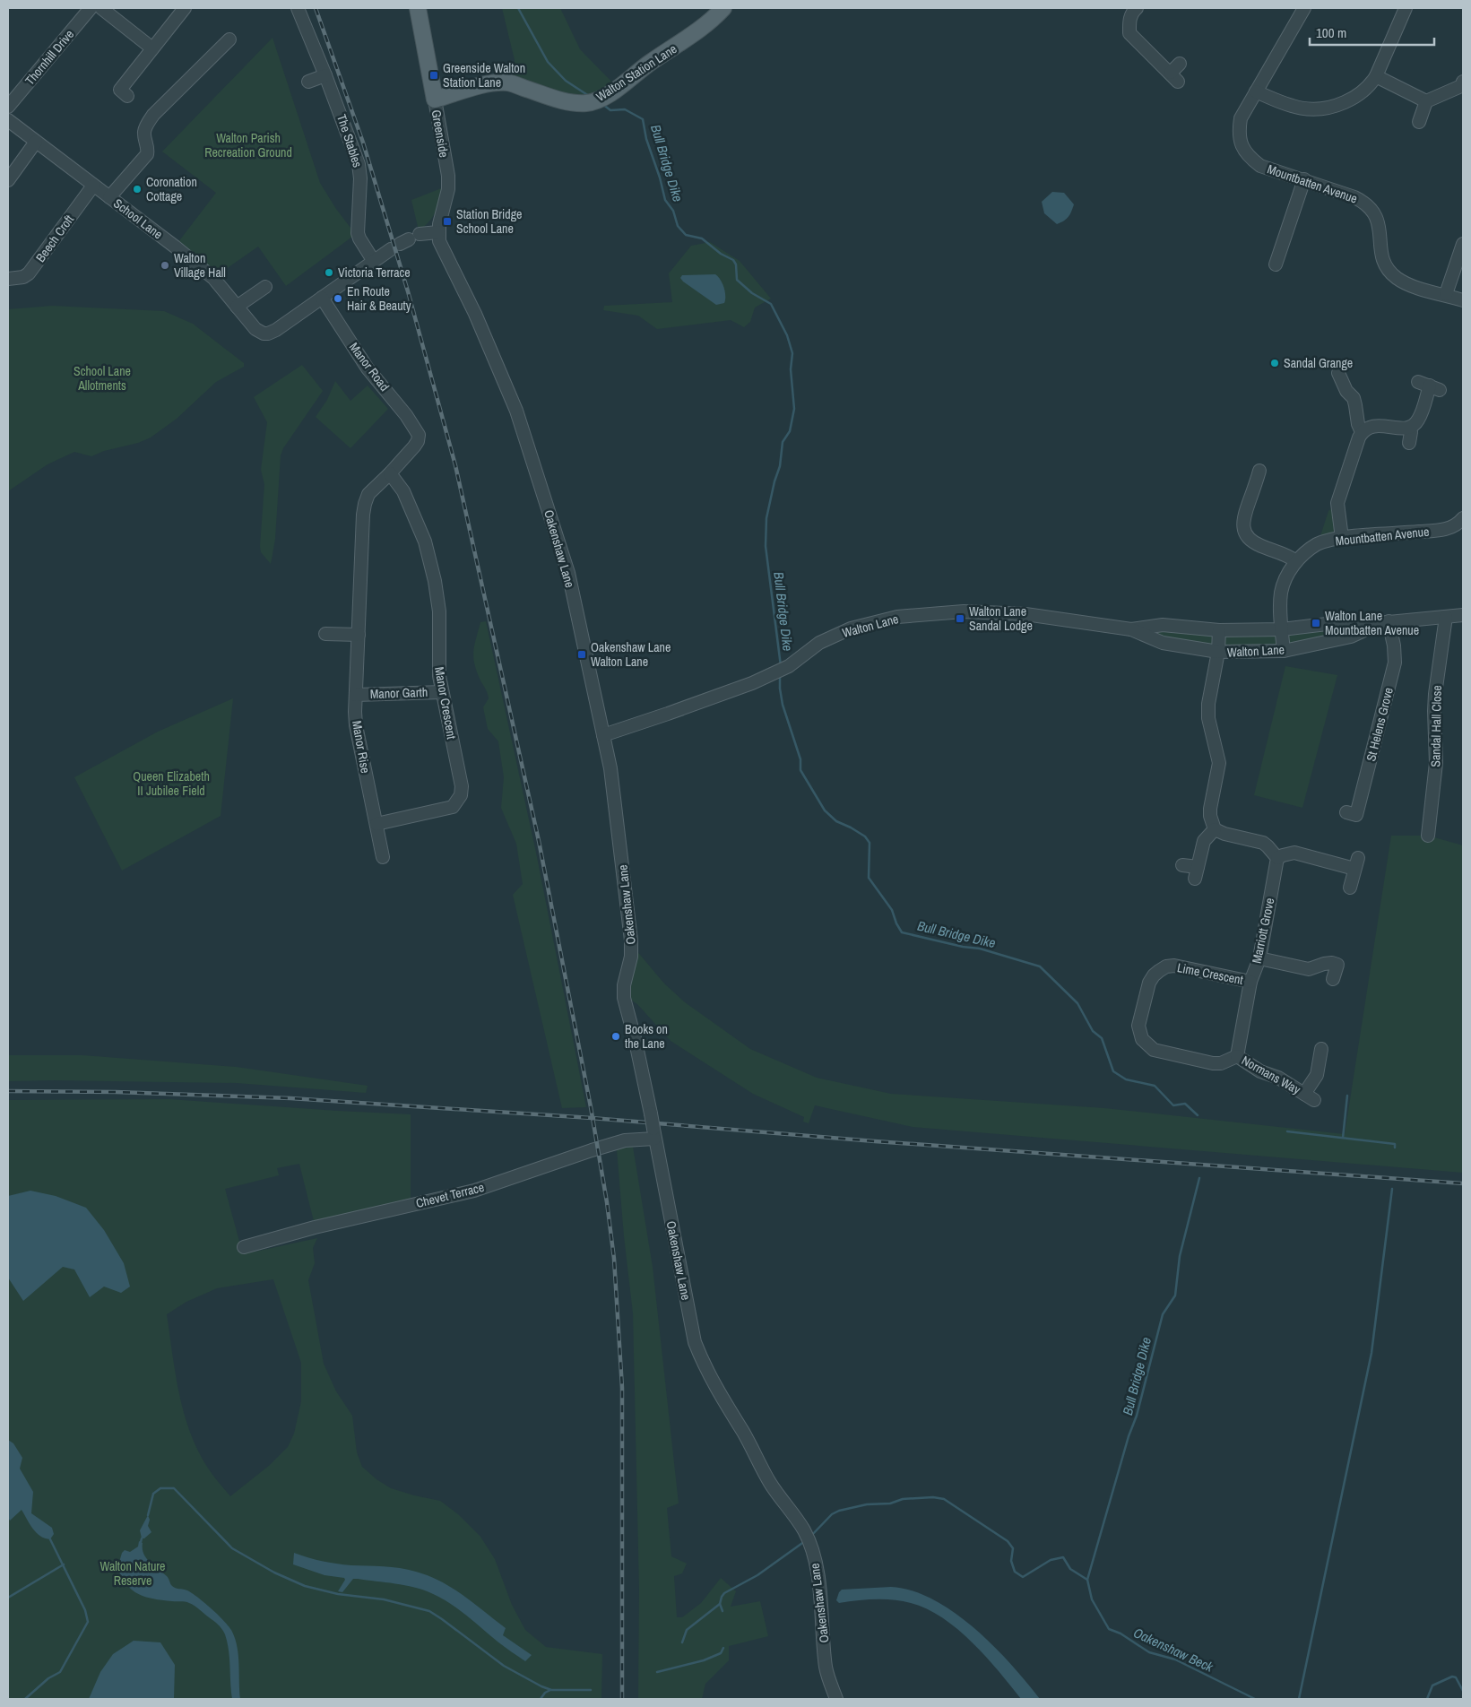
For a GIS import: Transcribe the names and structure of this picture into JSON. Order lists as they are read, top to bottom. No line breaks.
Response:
{"streets":{"main road":["Walton Station Lane","Greenside"],"street":["Thornhill Drive","The Stables","Mountbatten Avenue","School Lane","Beech Croft","Manor Road","Oakenshaw Lane","Walton Lane","Manor Garth","Manor Crescent","St Helens Grove","Sandal Hall Close","Manor Rise","Marriott Grove","Lime Crescent","Normans Way","Chevet Terrace"]},"crossings":[["Walton Station Lane","Greenside"],["Greenside","School Lane"],["Greenside","Oakenshaw Lane"],["The Stables","School Lane"],["Mountbatten Avenue","Walton Lane"],["School Lane","Beech Croft"],["School Lane","Manor Road"],["School Lane","Oakenshaw Lane"],["Manor Road","Manor Rise"],["Oakenshaw Lane","Walton Lane"],["Oakenshaw Lane","Chevet Terrace"],["Walton Lane","St Helens Grove"],["Walton Lane","Sandal Hall Close"],["Manor Garth","Manor Crescent"],["Manor Garth","Manor Rise"],["Manor Crescent","Manor Rise"],["Marriott Grove","Lime Crescent"],["Marriott Grove","Normans Way"],["Lime Crescent","Normans Way"]],"water":["Bull Bridge Dike","Oakenshaw Beck"],"parks":["Walton Parish Recreation Ground","School Lane Allotments","Queen Elizabeth II Jubilee Field","Walton Nature Reserve"],"places":{"transit":["Greenside Walton Station Lane","Station Bridge School Lane","Walton Lane Sandal Lodge","Walton Lane Mountbatten Avenue","Oakenshaw Lane Walton Lane"],"other":["Coronation Cottage","Walton Village Hall","Victoria Terrace","En Route Hair & Beauty","Sandal Grange","Books on the Lane"]},"scale_bar":"100 m"}
